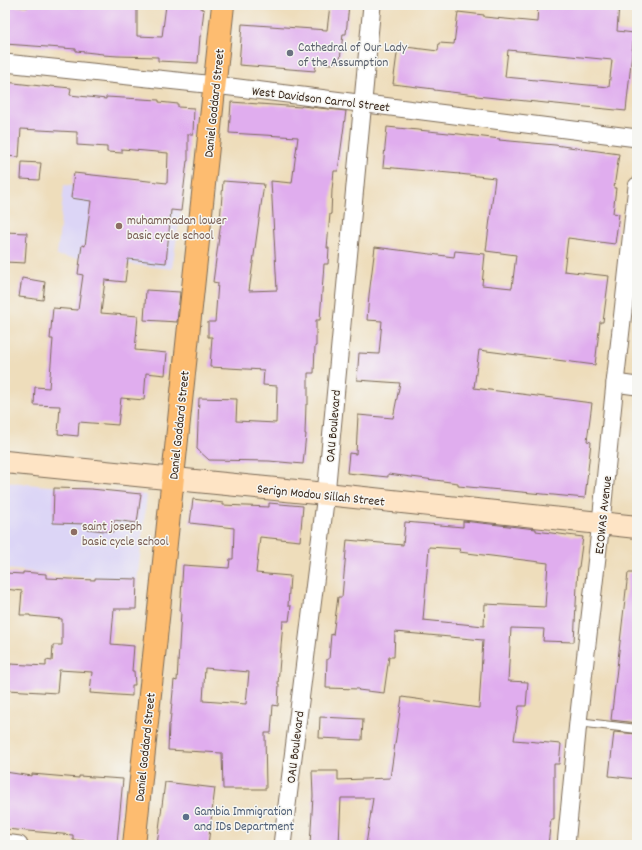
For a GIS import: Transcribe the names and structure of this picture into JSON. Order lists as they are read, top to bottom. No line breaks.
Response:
{"streets":{"highway":["Daniel Goddard Street"],"street":["West Davidson Carrol Street","OAU Boulevard","Serign Modou Sillah Street","ECOWAS Avenue"]},"crossings":[["West Davidson Carrol Street","Daniel Goddard Street"],["West Davidson Carrol Street","OAU Boulevard"],["Daniel Goddard Street","Serign Modou Sillah Street"],["OAU Boulevard","Serign Modou Sillah Street"],["Serign Modou Sillah Street","ECOWAS Avenue"]],"places":["Cathedral of Our Lady of the Assumption","muhammadan lower basic cycle school","saint joseph basic cycle school","Gambia Immigration and IDs Department"]}
